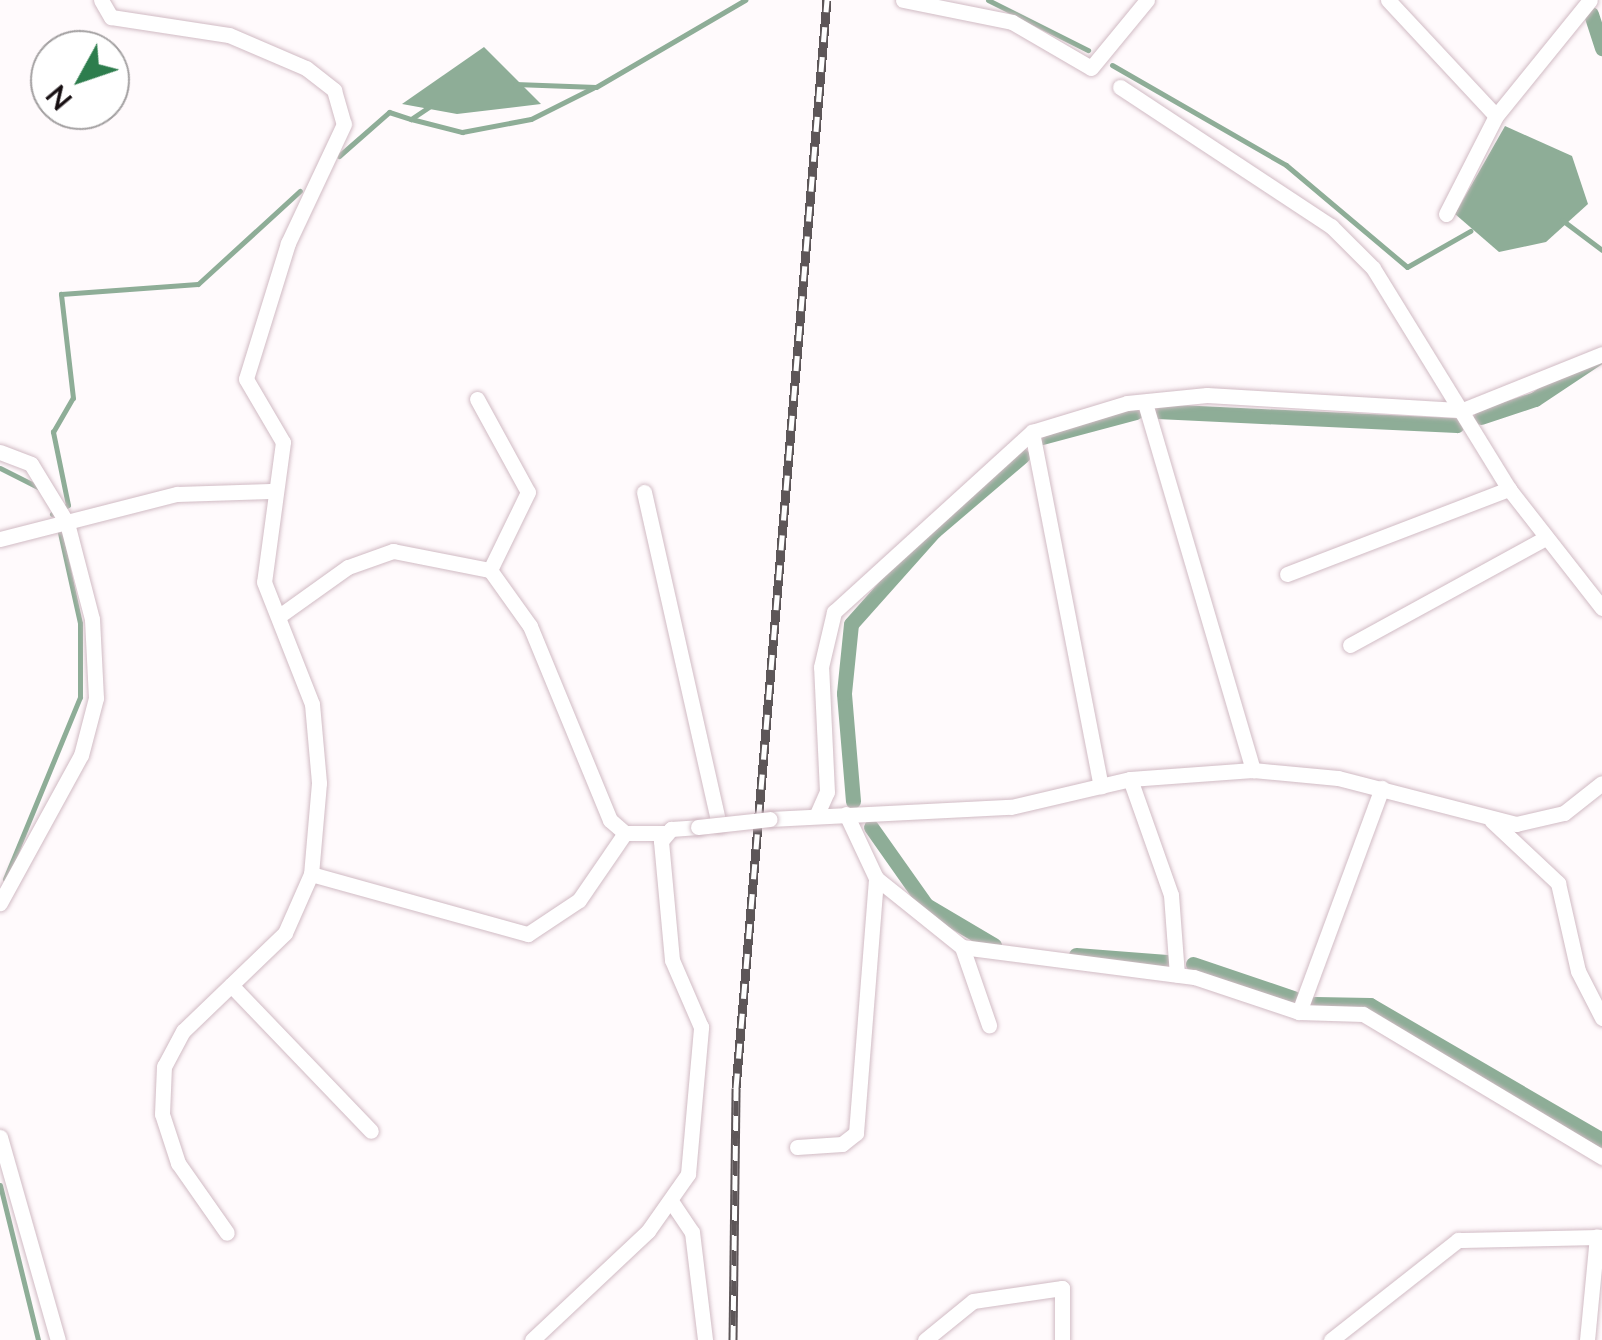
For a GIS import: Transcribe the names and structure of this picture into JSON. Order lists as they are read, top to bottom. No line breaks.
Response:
{"north":"bottom left"}
